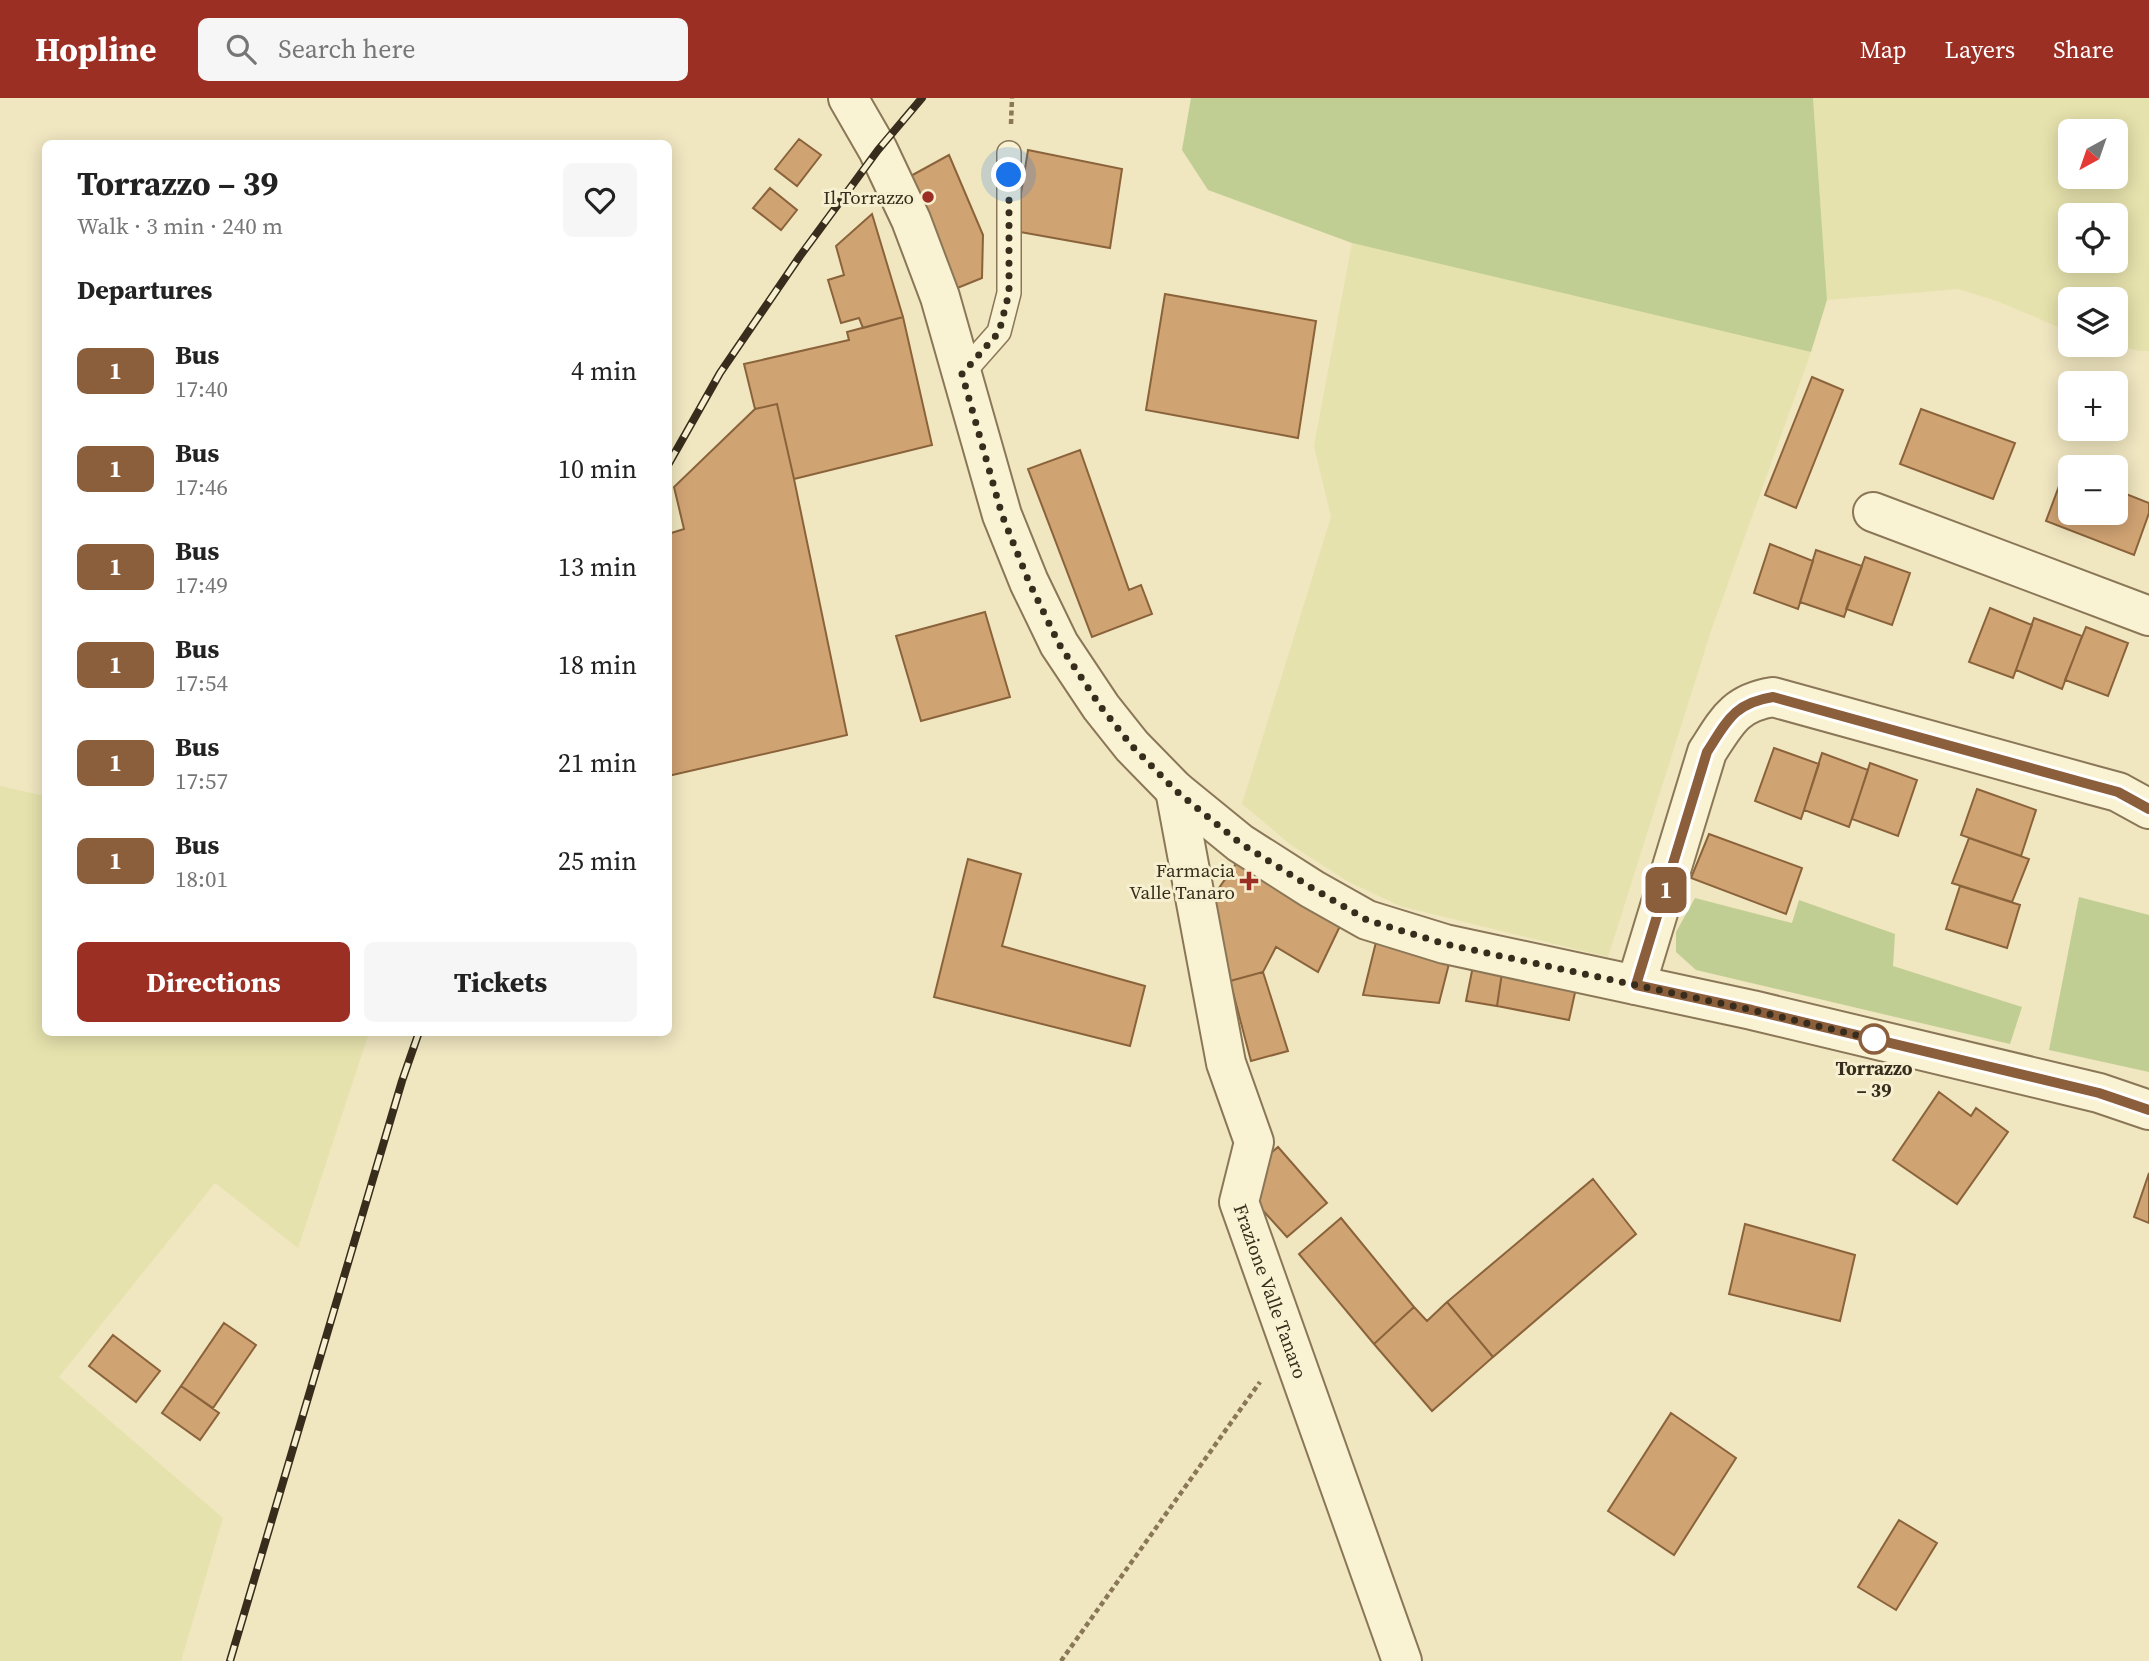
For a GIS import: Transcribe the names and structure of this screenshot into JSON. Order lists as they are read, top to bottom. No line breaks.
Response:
{"streets":{"street":["Frazione Valle Tanaro"]},"places":{"other":["Il Torrazzo","Torrazzo – 39"],"health":["Farmacia Valle Tanaro"]},"lines":["bus line 1"],"north":"bottom left","page":{"header":"Hopline","search":"Search here","nav":["Map","Layers","Share"],"on_map":"1","map_buttons":["+","−"],"heading":[["Torrazzo – 39","Walk · 3 min · 240 m"],"Departures"],"list":[{"mark":"1","name":"Bus","note":"17:40","value":"4 min"},{"mark":"1","name":"Bus","note":"17:46","value":"10 min"},{"mark":"1","name":"Bus","note":"17:49","value":"13 min"},{"mark":"1","name":"Bus","note":"17:54","value":"18 min"},{"mark":"1","name":"Bus","note":"17:57","value":"21 min"},{"mark":"1","name":"Bus","note":"18:01","value":"25 min"}],"buttons":["Directions","Tickets"]}}
